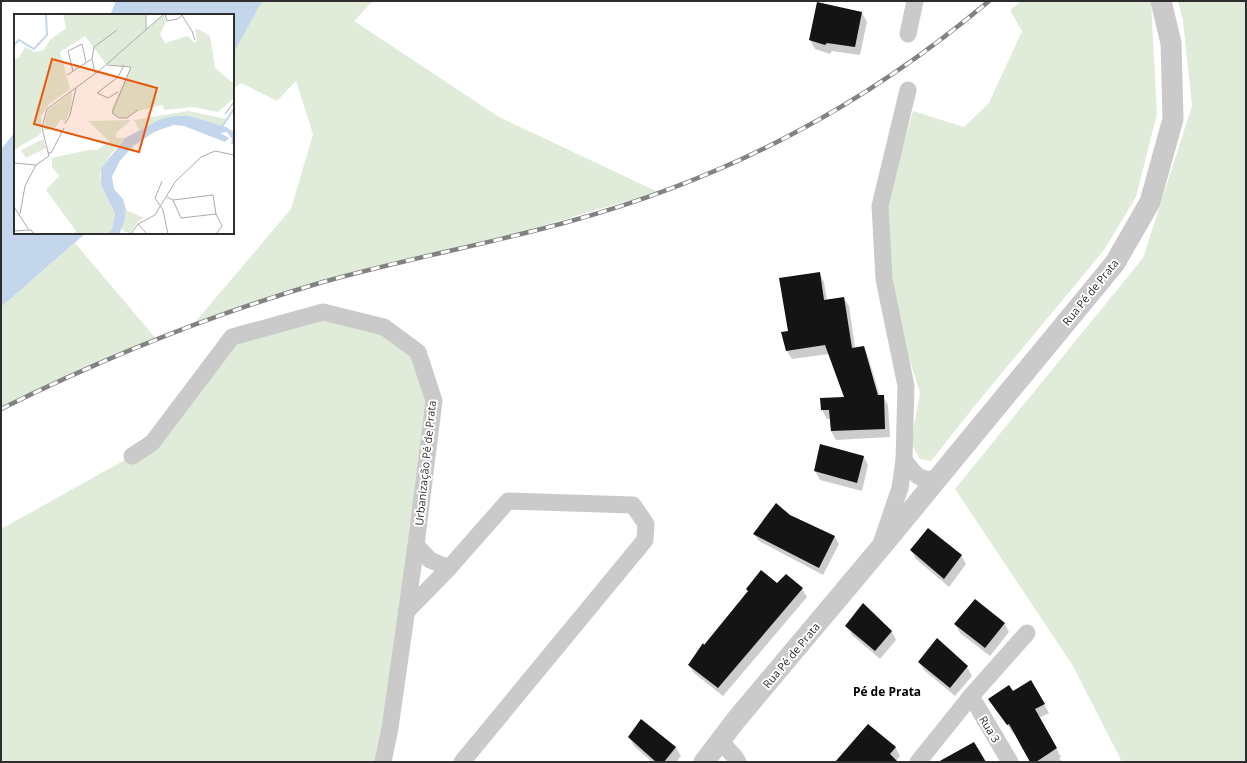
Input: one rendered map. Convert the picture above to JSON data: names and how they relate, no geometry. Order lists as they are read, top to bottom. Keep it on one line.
{"streets":{"street":["Rua Pé de Prata","Urbanização Pé de Prata","Rua 3"]},"districts":["Pé de Prata"]}
